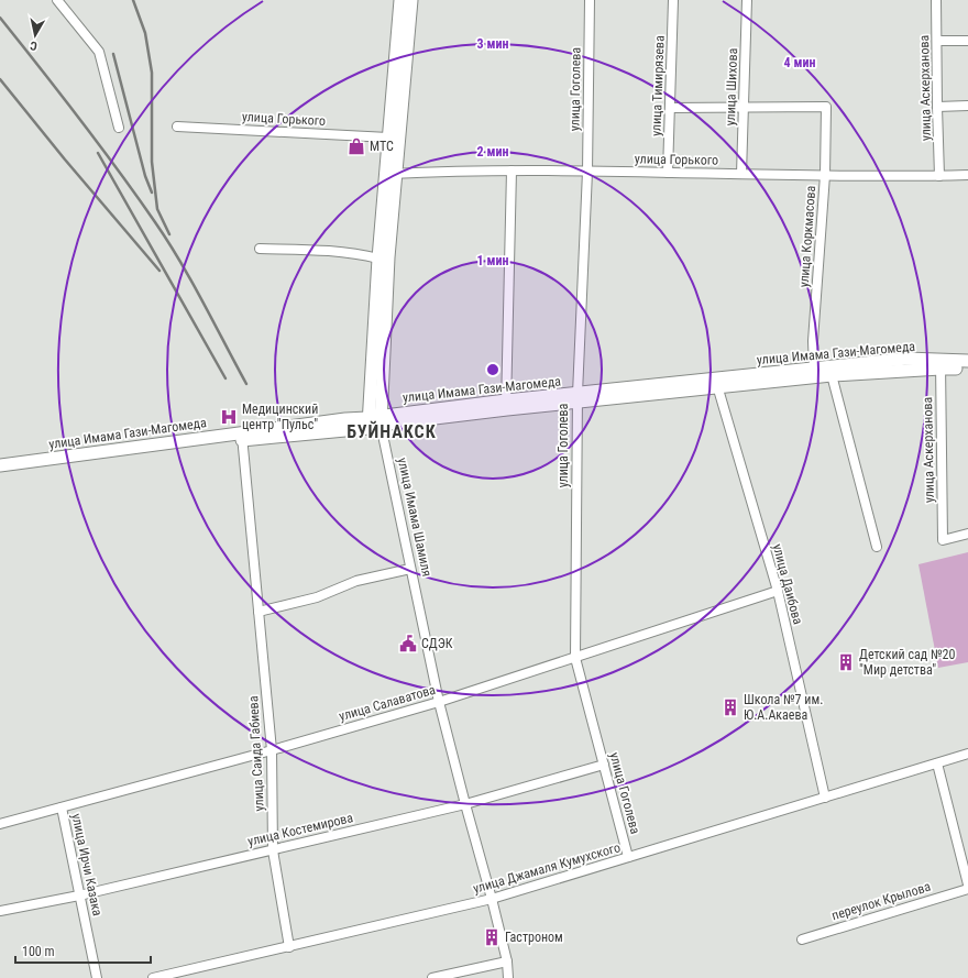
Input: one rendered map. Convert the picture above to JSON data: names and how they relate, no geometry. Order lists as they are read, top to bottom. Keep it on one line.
{"streets":{"main road":["улица Имама Гази-Магомеда","улица Имама Шамиля"],"street":["улица Тимирязева","улица Шихова","улица Аскерханова","улица Гоголева","улица Горького","улица Коркмасова","улица Даибова","улица Салаватова","улица Саида Габиева","улица Костемирова","улица Ирчи Казака","улица Джамаля Кумухского","переулок Крылова"]},"crossings":[["улица Тимирязева","улица Горького"],["улица Шихова","улица Горького"],["улица Шихова","улица Коркмасова"],["улица Аскерханова","улица Горького"],["улица Гоголева","улица Горького"],["улица Гоголева","улица Имама Гази-Магомеда"],["улица Гоголева","улица Салаватова"],["улица Гоголева","улица Костемирова"],["улица Гоголева","улица Джамаля Кумухского"],["улица Горького","улица Коркмасова"],["улица Горького","улица Имама Шамиля"],["улица Коркмасова","улица Имама Гази-Магомеда"],["улица Имама Гази-Магомеда","улица Имама Шамиля"],["улица Имама Гази-Магомеда","улица Даибова"],["улица Имама Гази-Магомеда","улица Саида Габиева"],["улица Имама Шамиля","улица Салаватова"],["улица Имама Шамиля","улица Костемирова"],["улица Имама Шамиля","улица Джамаля Кумухского"],["улица Даибова","улица Салаватова"],["улица Даибова","улица Джамаля Кумухского"],["улица Салаватова","улица Саида Габиева"],["улица Салаватова","улица Ирчи Казака"],["улица Саида Габиева","улица Костемирова"],["улица Саида Габиева","улица Джамаля Кумухского"],["улица Костемирова","улица Ирчи Казака"]],"districts":["БУЙНАКСК"],"places":{"shop":["МТС"],"hospital":["Медицинский центр \"Пульс\""],"public building":["СДЭК"],"building":["Детский сад №20 \"Мир детства\"","Школа №7 им. Ю.А.Акаева","Гастроном"]},"scale_bar":"100 m","north":"bottom","rings":["3 мин","4 мин","2 мин","1 мин"]}
